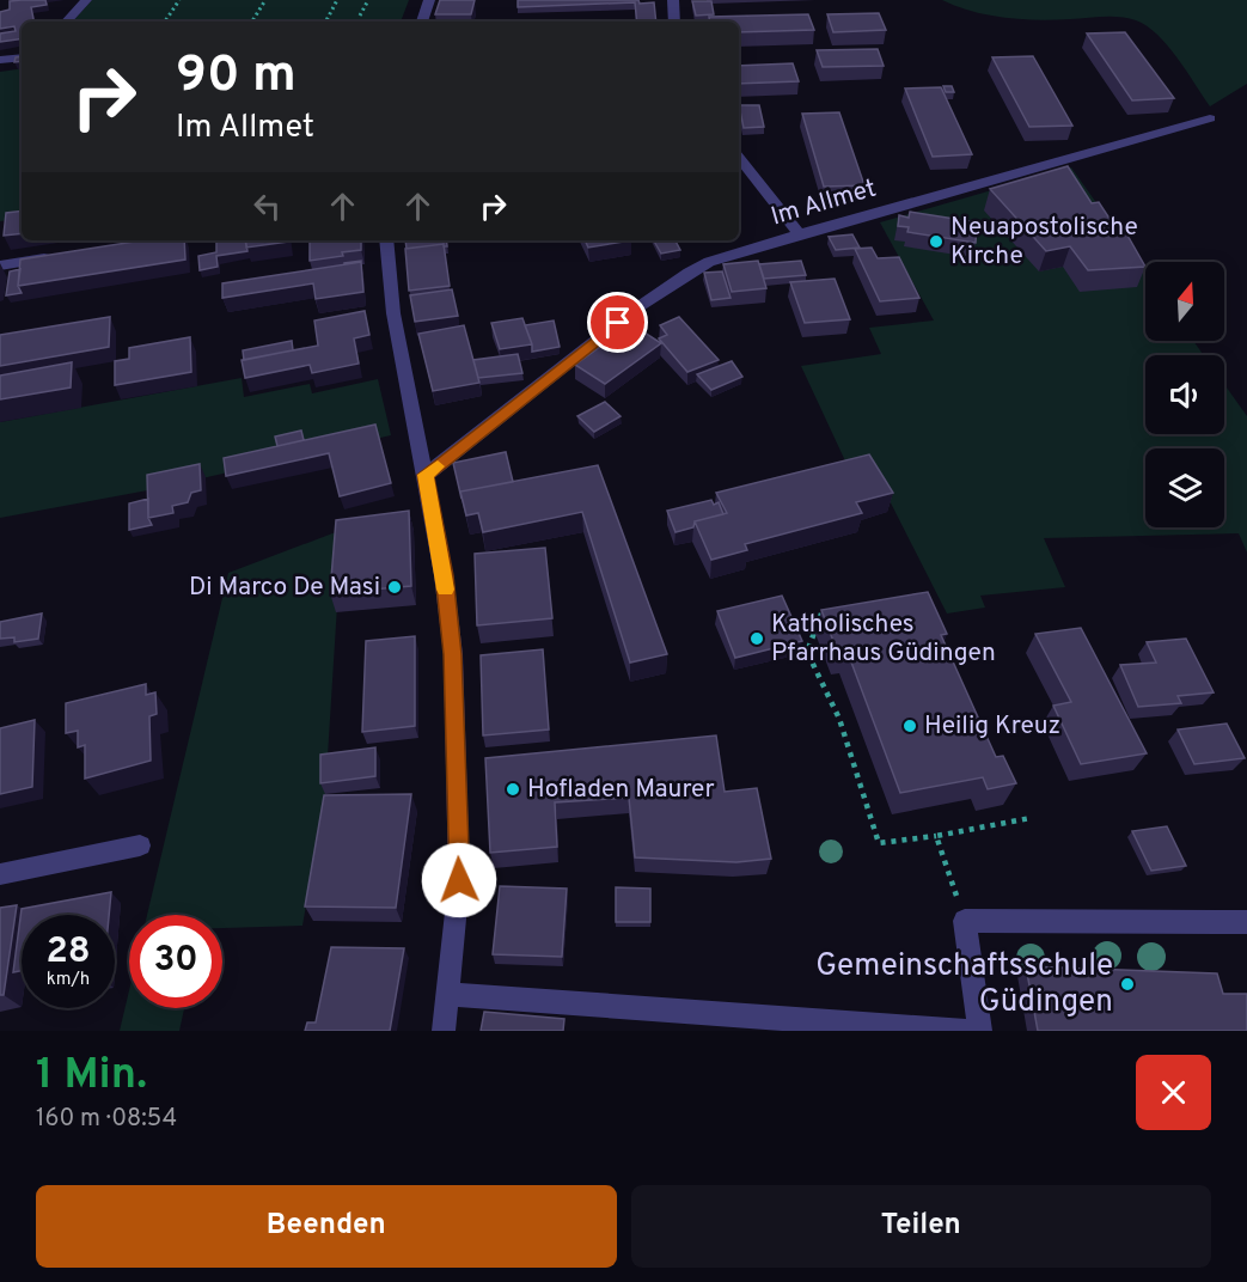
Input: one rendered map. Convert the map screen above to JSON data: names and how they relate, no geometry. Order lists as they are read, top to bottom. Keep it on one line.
{"streets":{"street":["Im Allmet"]},"places":["Neuapostolische Kirche","Di Marco De Masi","Katholisches Pfarrhaus Güdingen","Heilig Kreuz","Hofladen Maurer","Gemeinschaftsschule Güdingen"],"north":"top","page":{"turn":["90 m","Im Allmet"],"speed":"28 km/h","limit":"30","heading":["1 Min.","160 m · 08:54"],"buttons":["Beenden","Teilen"]}}
